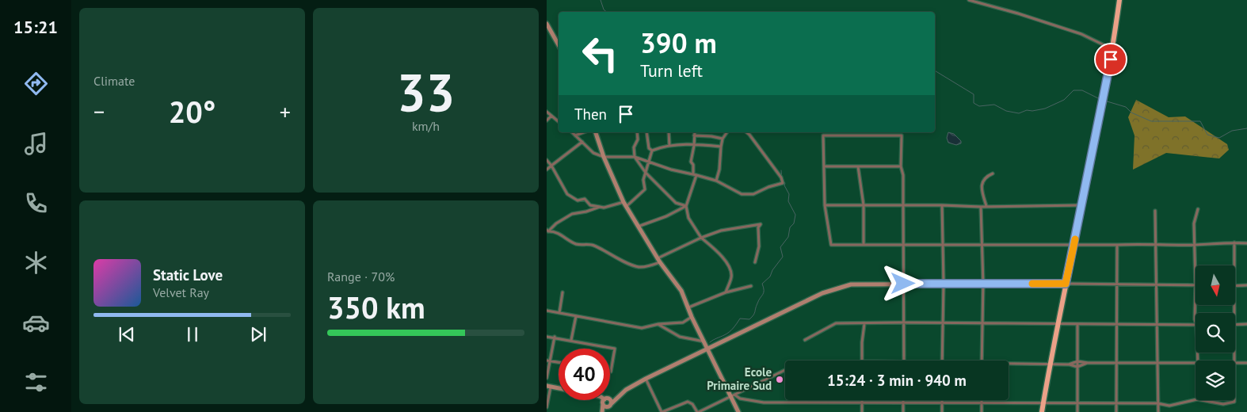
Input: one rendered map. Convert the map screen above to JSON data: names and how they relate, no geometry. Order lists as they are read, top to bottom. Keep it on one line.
{"places":["Ecole Primaire Sud"],"north":"bottom","page":{"tabs":"15:21","tile":["Climate",["33","km/h"],["Range · 70%","350 km"]],"turn":["390 m","Turn left"],"heat":["−","20°","+"],"then":"Then","song":["Static Love","Velvet Ray"],"limit":"40","trip":"15:24 · 3 min · 940 m"}}
